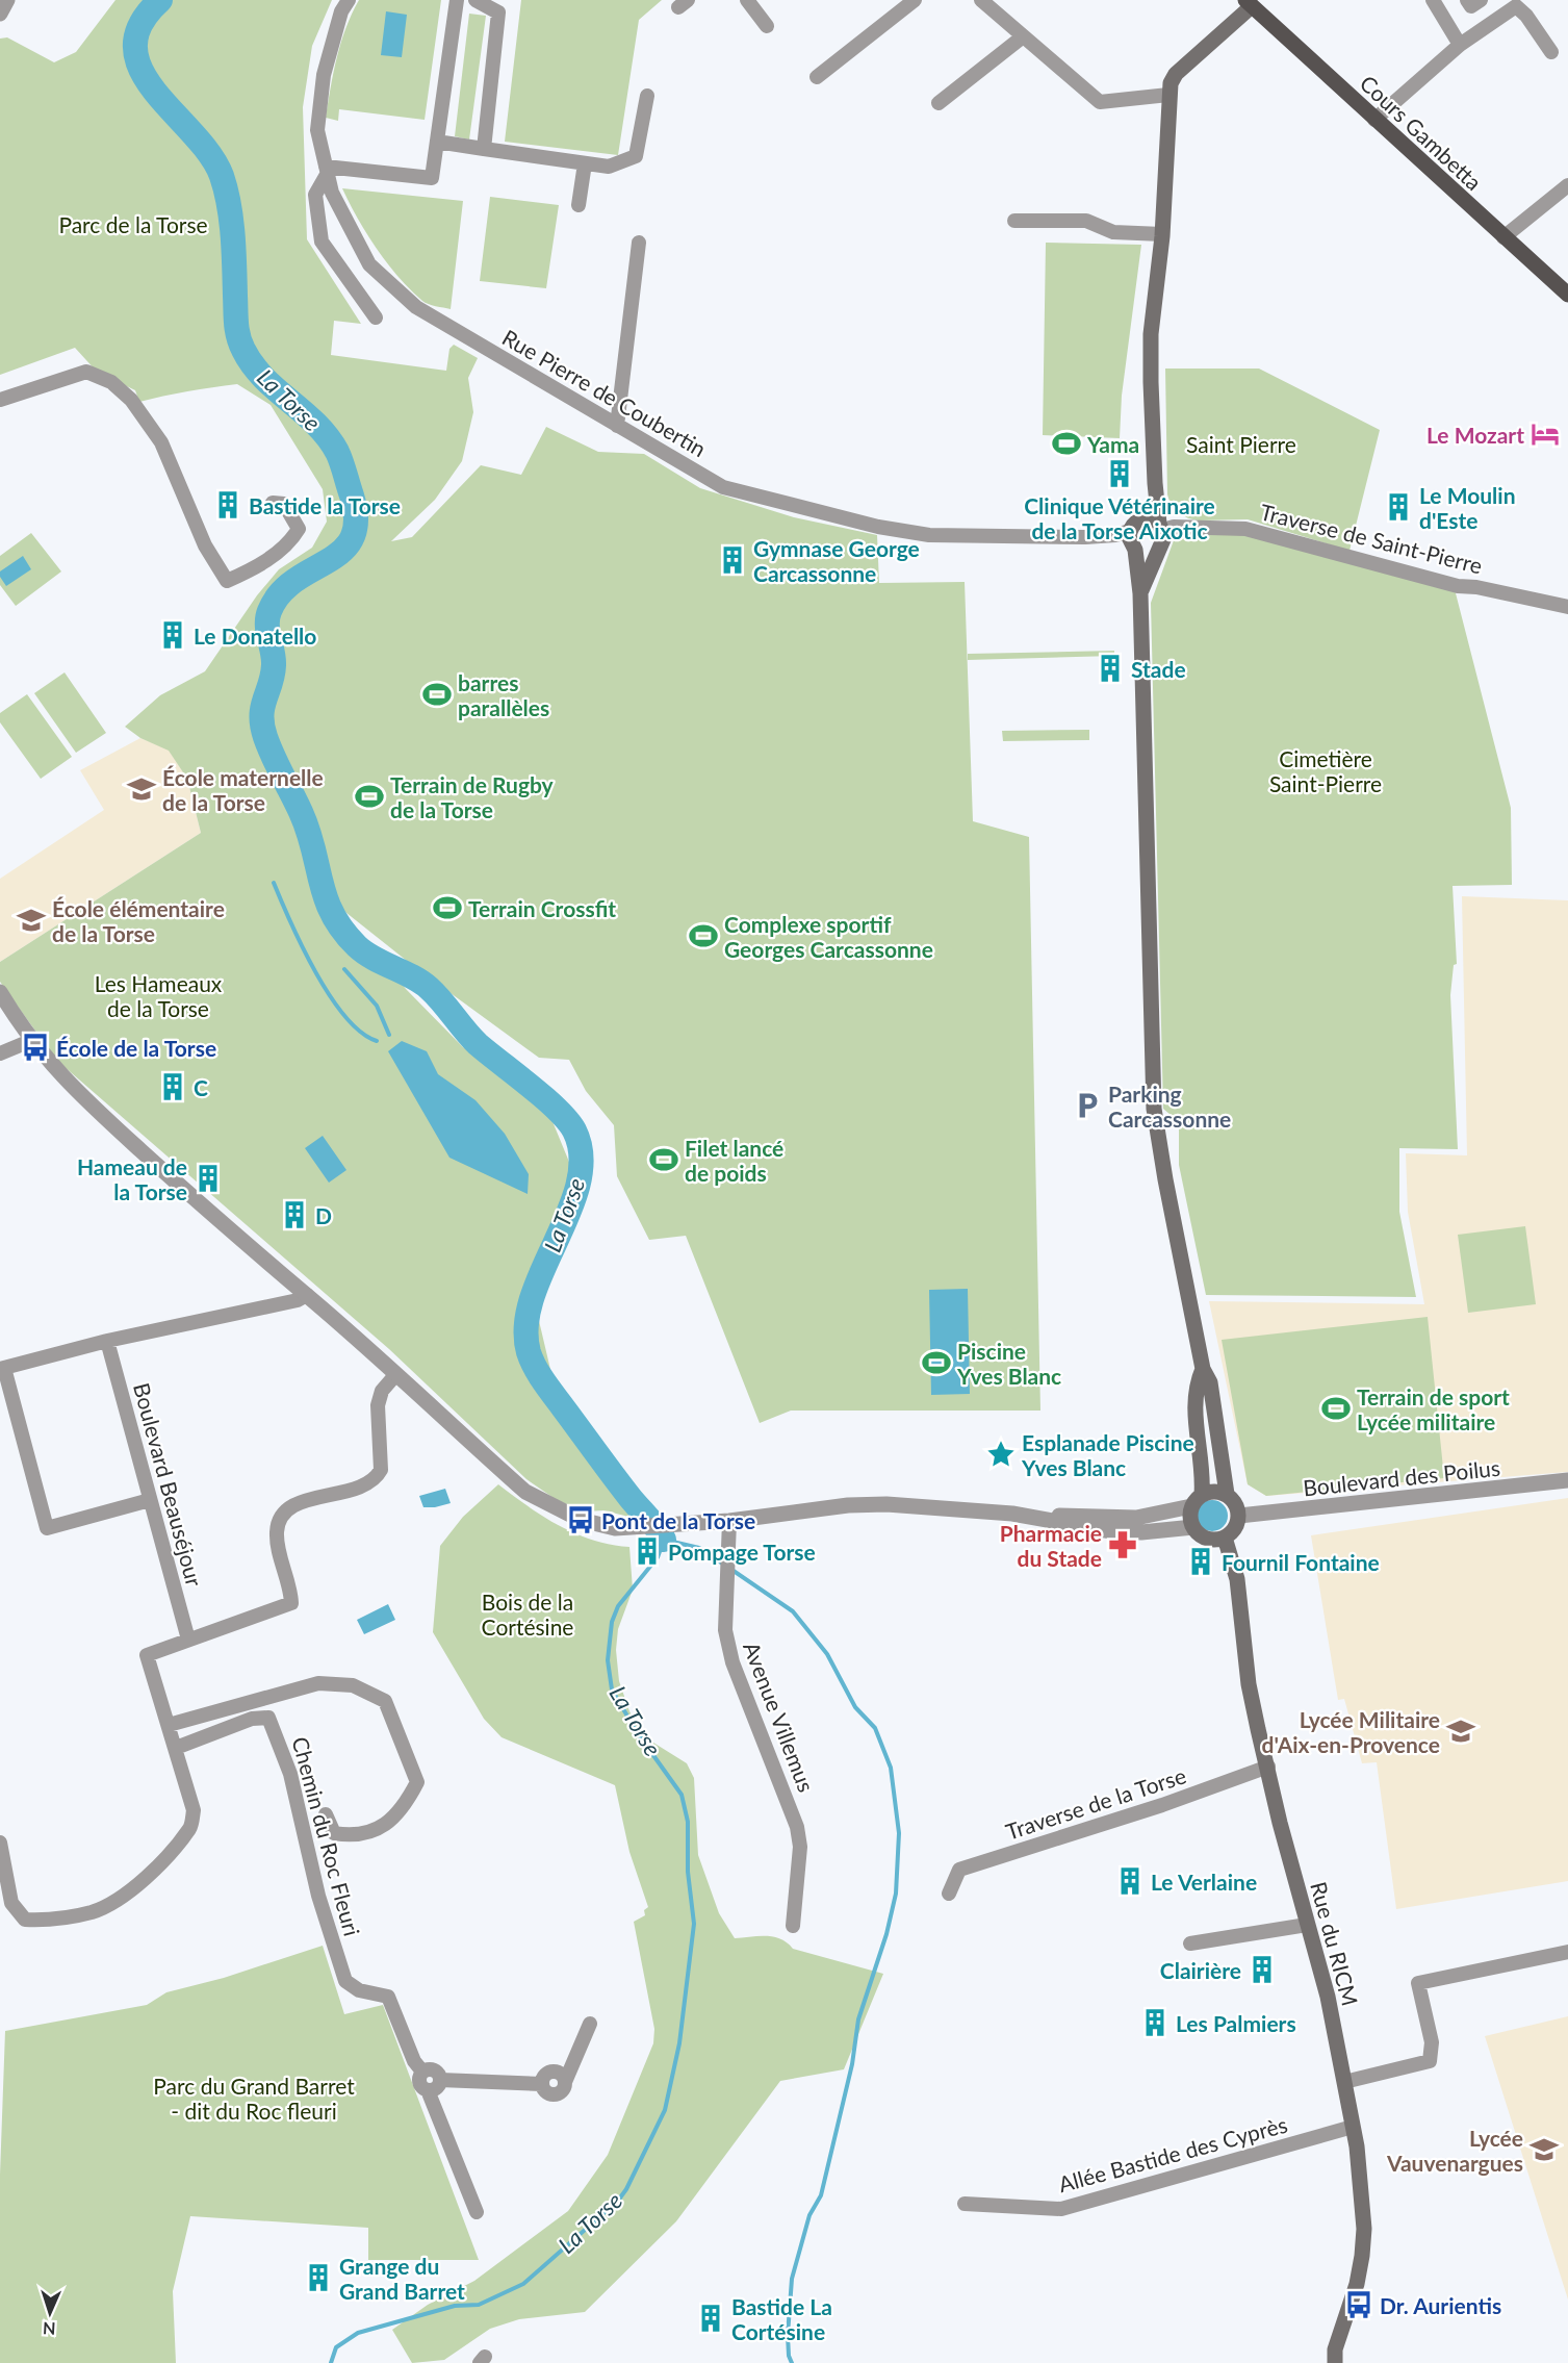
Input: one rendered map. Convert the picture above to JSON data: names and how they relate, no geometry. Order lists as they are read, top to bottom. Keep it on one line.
{"streets":{"main road":["Cours Gambetta","Rue du RICM"],"street":["Rue Pierre de Coubertin","Traverse de Saint-Pierre","Boulevard des Poilus","Boulevard Beauséjour","Avenue Villemus","Traverse de la Torse","Chemin du Roc Fleuri","Allée Bastide des Cyprès"]},"crossings":[["Rue Pierre de Coubertin","Traverse de Saint-Pierre"],["Boulevard des Poilus","Rue du RICM"],["Traverse de la Torse","Rue du RICM"],["Rue du RICM","Allée Bastide des Cyprès"]],"water":["La Torse"],"parks":["Parc de la Torse","Saint Pierre","Cimetière Saint-Pierre","Les Hameaux de la Torse","Bois de la Cortésine","Parc du Grand Barret - dit du Roc fleuri"],"places":{"hotel":["Le Mozart"],"sports":["Yama","barres parallèles","Terrain de Rugby de la Torse","Terrain Crossfit","Complexe sportif Georges Carcassonne","Filet lancé de poids","Piscine Yves Blanc","Terrain de sport Lycée militaire"],"building":["Clinique Vétérinaire de la Torse Aixotic","Bastide la Torse","Le Moulin d'Este","Gymnase George Carcassonne","Le Donatello","Stade","C","Hameau de la Torse","D","Pompage Torse","Fournil Fontaine","Le Verlaine","Clairière","Les Palmiers","Grange du Grand Barret","Bastide La Cortésine"],"school or university":["École maternelle de la Torse","École élémentaire de la Torse","Lycée Militaire d'Aix-en-Provence","Lycée Vauvenargues"],"bus stop":["École de la Torse","Pont de la Torse","Dr. Aurientis"],"parking":["Parking Carcassonne"],"place":["Esplanade Piscine Yves Blanc"],"pharmacy":["Pharmacie du Stade"]},"north":"bottom"}
